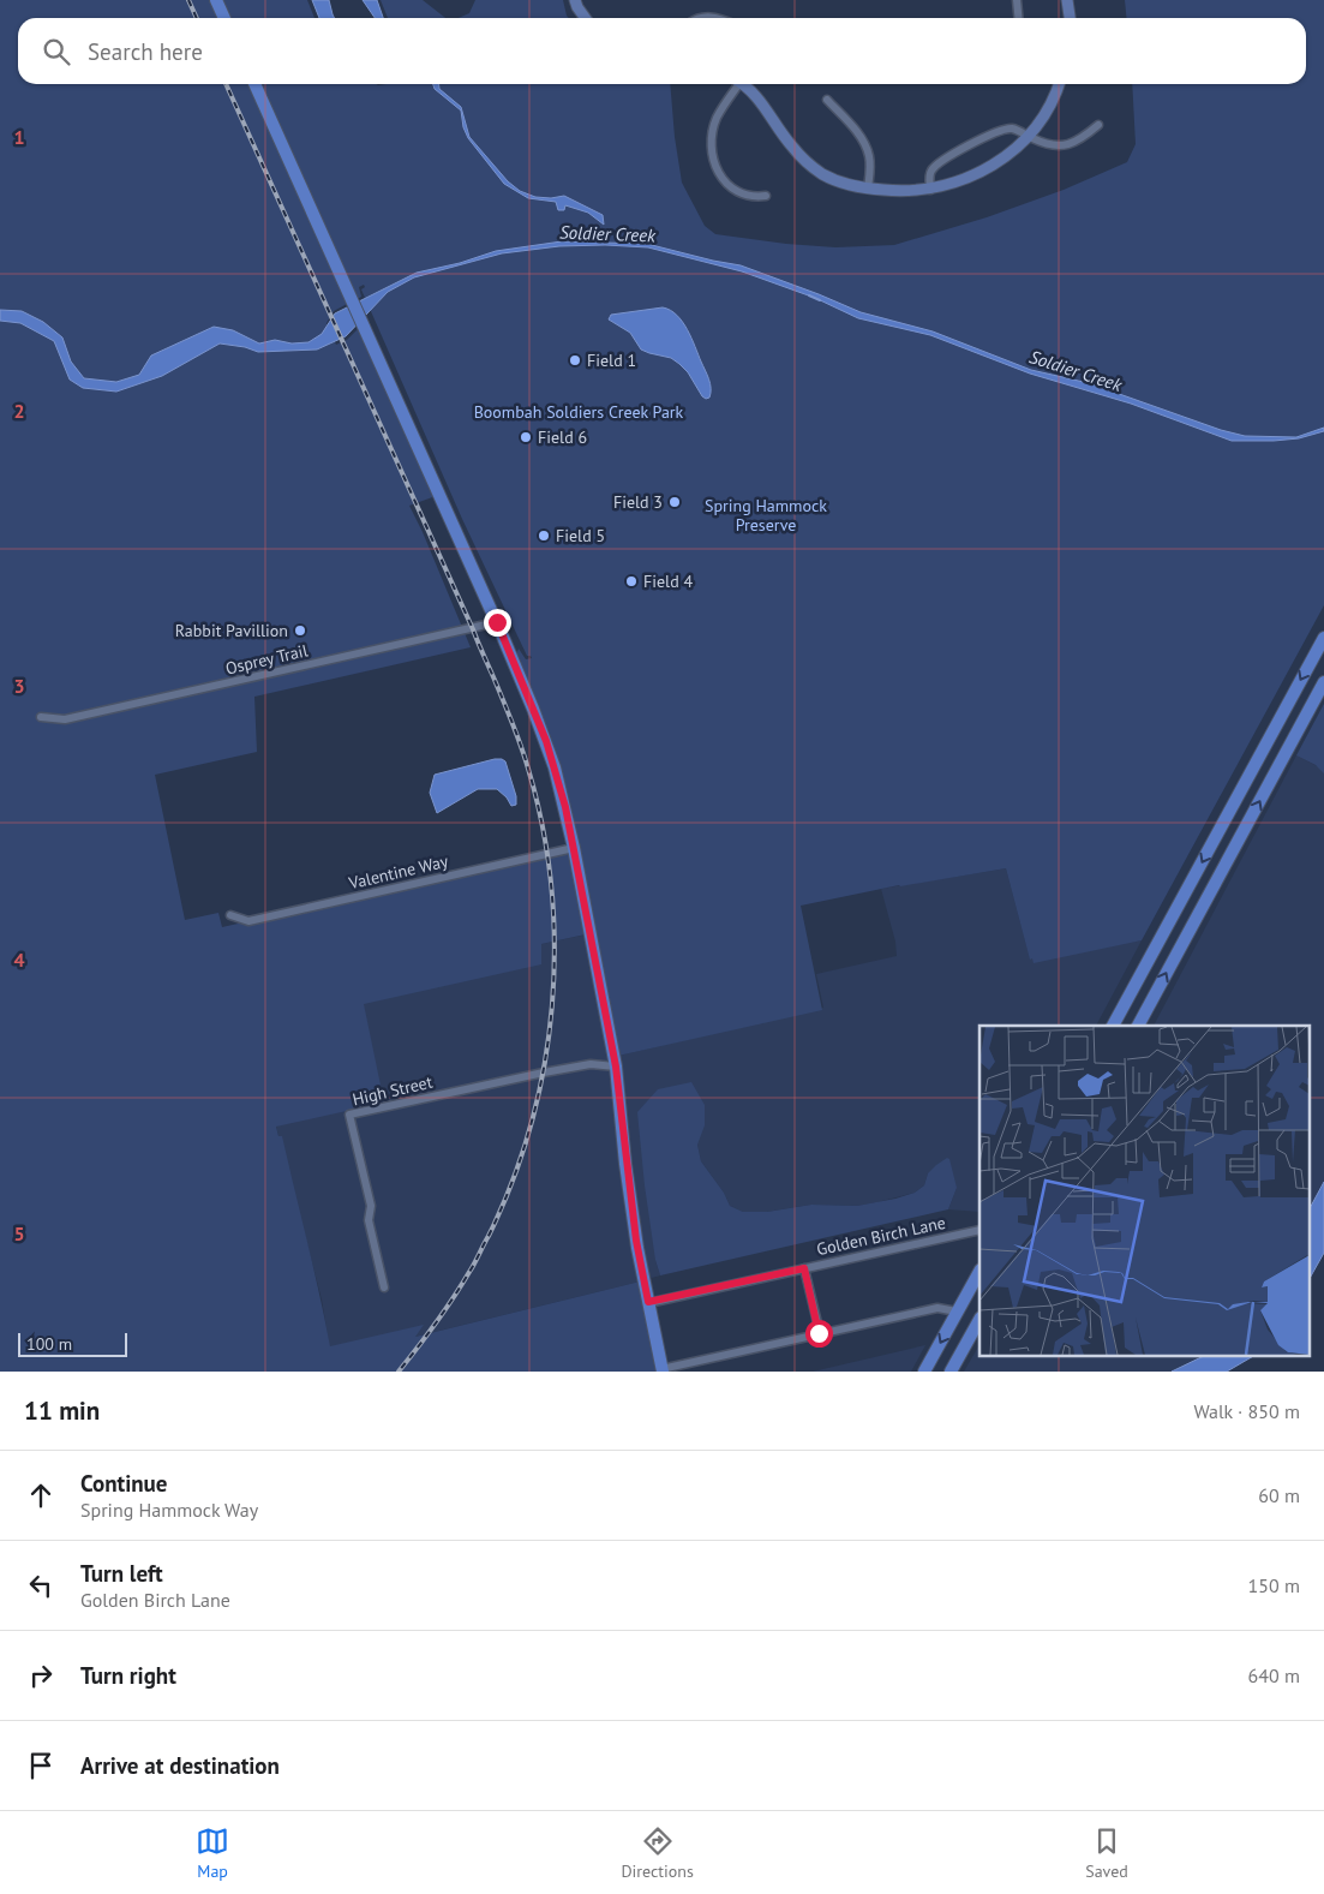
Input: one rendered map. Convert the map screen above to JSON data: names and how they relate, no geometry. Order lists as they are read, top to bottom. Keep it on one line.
{"streets":{"street":["Osprey Trail","Valentine Way","High Street","Golden Birch Lane"]},"water":["Soldier Creek"],"parks":["Boombah Soldiers Creek Park","Spring Hammock Preserve"],"places":["Field 1","Field 6","Field 3","Field 5","Field 4","Rabbit Pavillion"],"scale_bar":"100 m","page":{"search":"Search here","scale":"100 m","heading":["11 min","Walk · 850 m"],"list":[["Continue","Spring Hammock Way","60 m"],["Turn left","Golden Birch Lane","150 m"],["Turn right","640 m"],"Arrive at destination"],"nav":["Map","Directions","Saved"]},"grid":{"rows":["1","2","3","4","5"]}}
